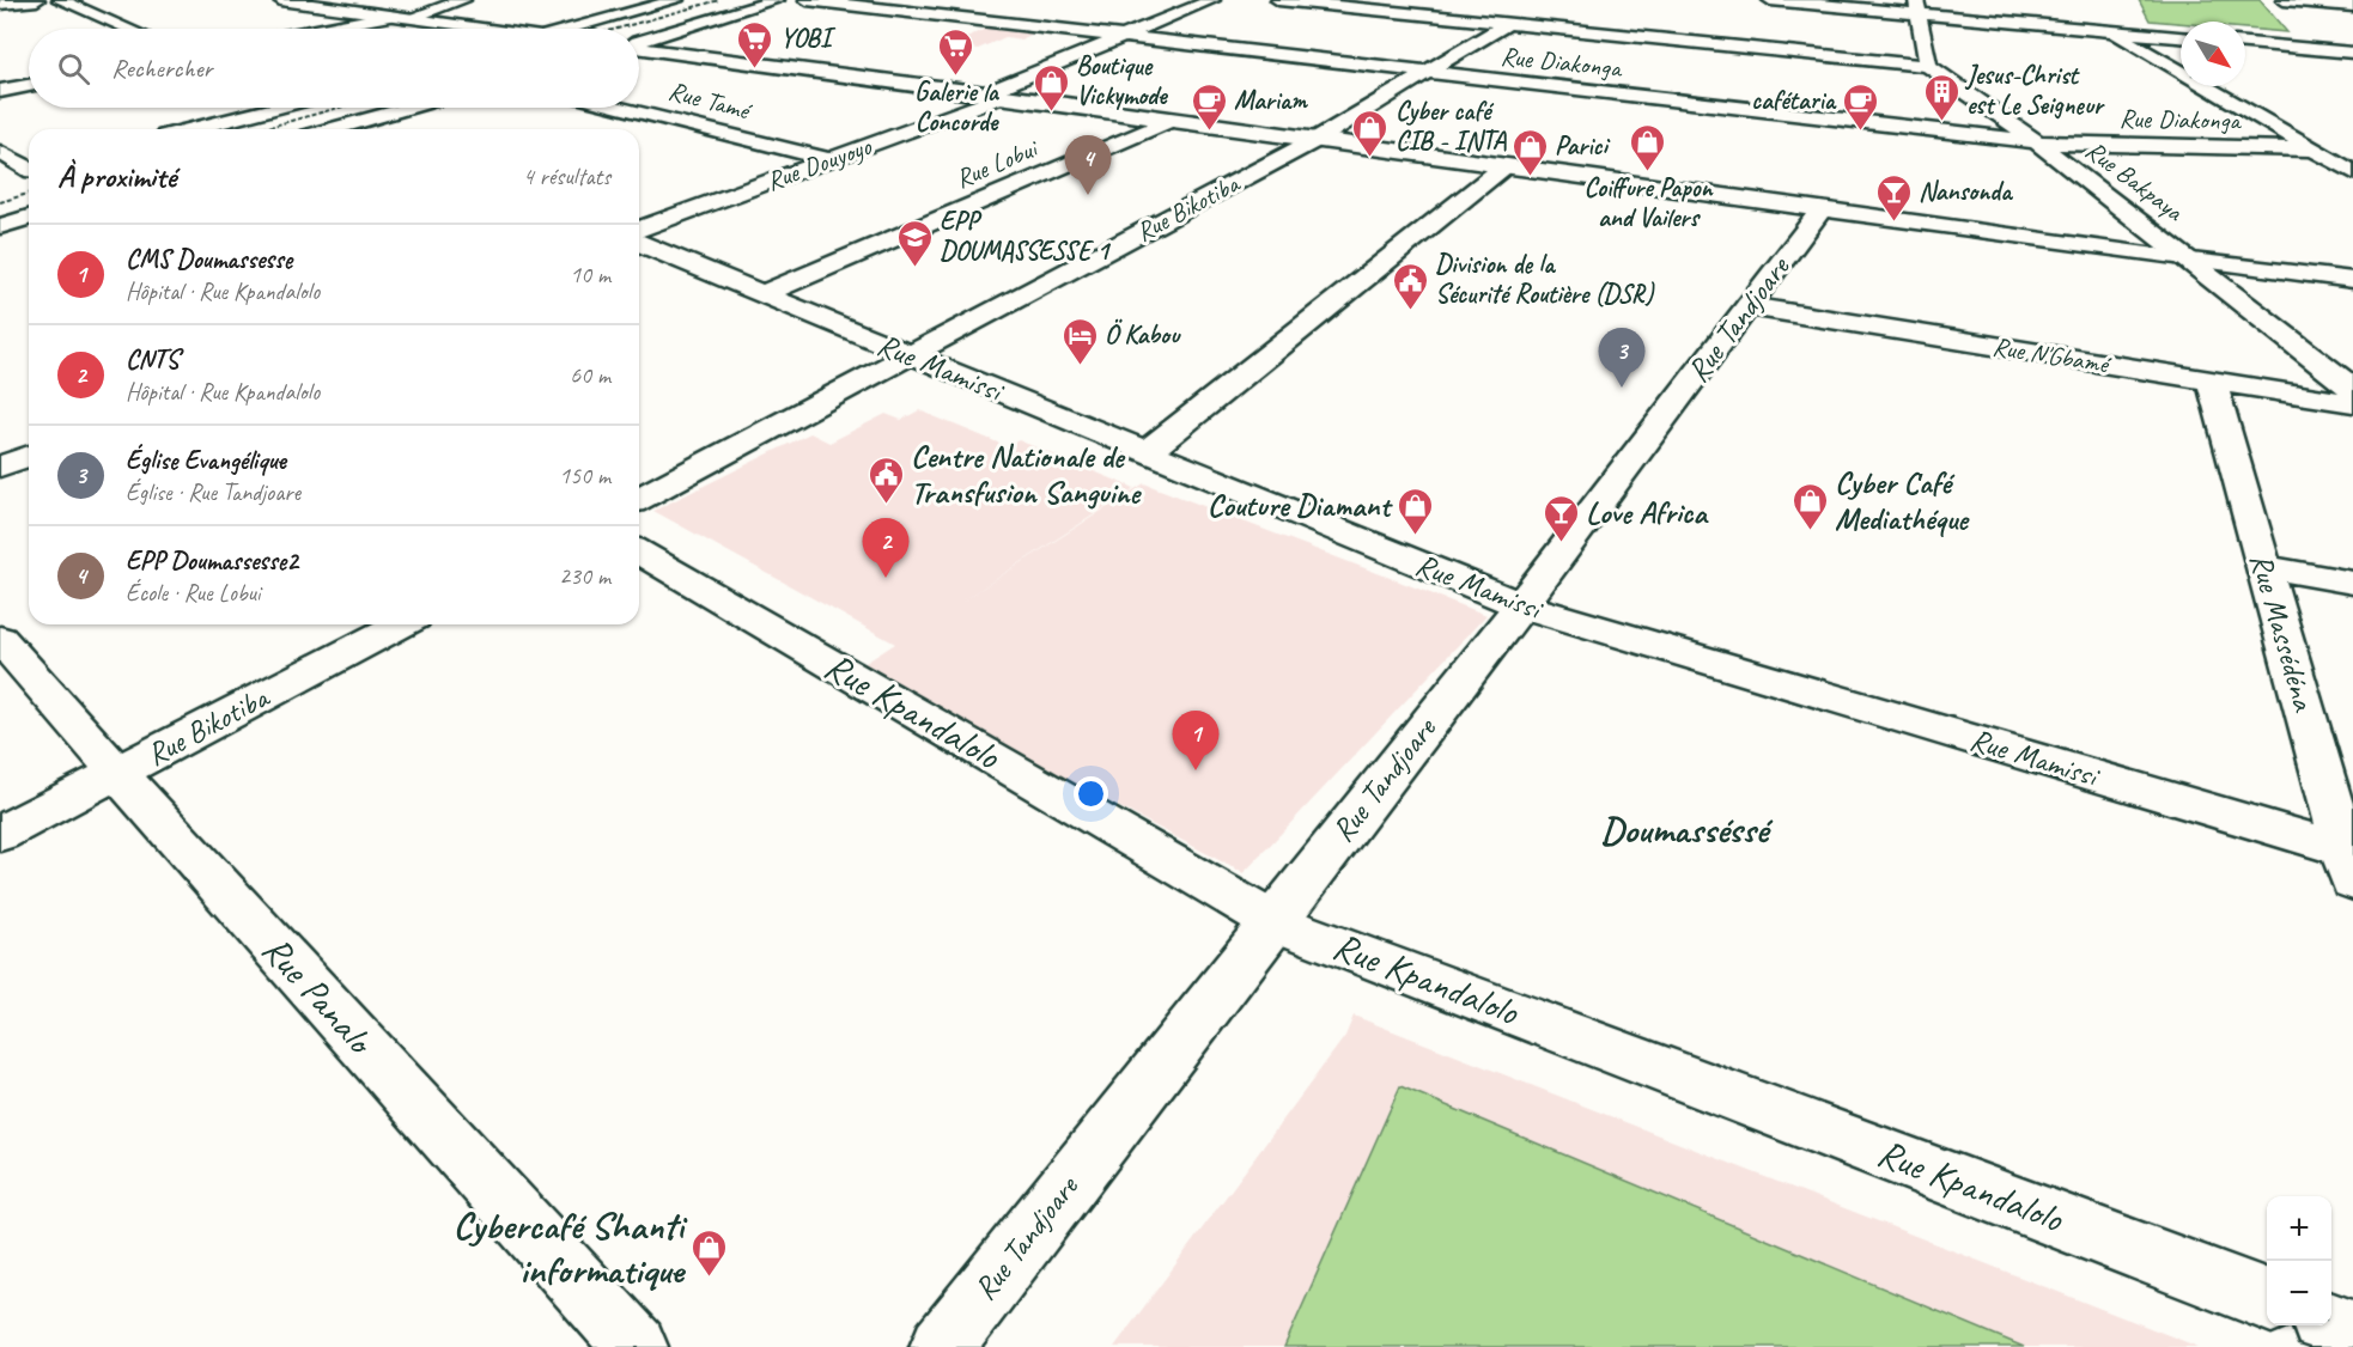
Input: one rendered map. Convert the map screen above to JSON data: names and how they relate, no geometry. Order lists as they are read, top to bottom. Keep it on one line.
{"streets":{"street":["Rue Diakonga","Rue Tamé","Rue Douyoyo","Rue Lobui","Rue Bakpaya","Rue Bikotiba","Rue Tandjoare","Rue N'Gbamé","Rue Mamissi","Rue Massédéna","Rue Kpandalolo","Rue Panalo"]},"crossings":[["Rue Diakonga","Rue Bakpaya"],["Rue Diakonga","Rue Bikotiba"],["Rue Tamé","Rue Douyoyo"],["Rue Lobui","Rue Mamissi"],["Rue Bikotiba","Rue Mamissi"],["Rue Bikotiba","Rue Panalo"],["Rue Tandjoare","Rue N'Gbamé"],["Rue Tandjoare","Rue Mamissi"],["Rue Tandjoare","Rue Kpandalolo"],["Rue N'Gbamé","Rue Massédéna"],["Rue Mamissi","Rue Massédéna"]],"districts":["Doumasséssé"],"places":{"supermarket":["YOBI","Galerie la Concorde"],"shop":["Boutique Vickymode","Cyber café CIB - INTA","Coiffure Papon and Vailers","Parici","Cyber Café Mediathéque","Couture Diamant","Cybercafé Shanti informatique"],"building":["Jesus-Christ est Le Seigneur"],"cafe":["Mariam","cafétaria"],"bar":["Nansonda","Love Africa"],"school or university":["EPP DOUMASSESSE 1"],"public building":["Division de la Sécurité Routière (DSR)","Centre Nationale de Transfusion Sanguine"],"hotel":["Ö Kabou"]},"north":"bottom right","page":{"search":"Rechercher","heading":["À proximité","4 résultats"],"pins":["4","3","2","1"],"list":[{"mark":"1","name":"CMS Doumassesse","note":"Hôpital · Rue Kpandalolo","value":"10 m"},{"mark":"2","name":"CNTS","note":"Hôpital · Rue Kpandalolo","value":"60 m"},{"mark":"3","name":"Église Evangélique","note":"Église · Rue Tandjoare","value":"150 m"},{"mark":"4","name":"EPP Doumassesse2","note":"École · Rue Lobui","value":"230 m"}],"map_buttons":["+","−"]}}
